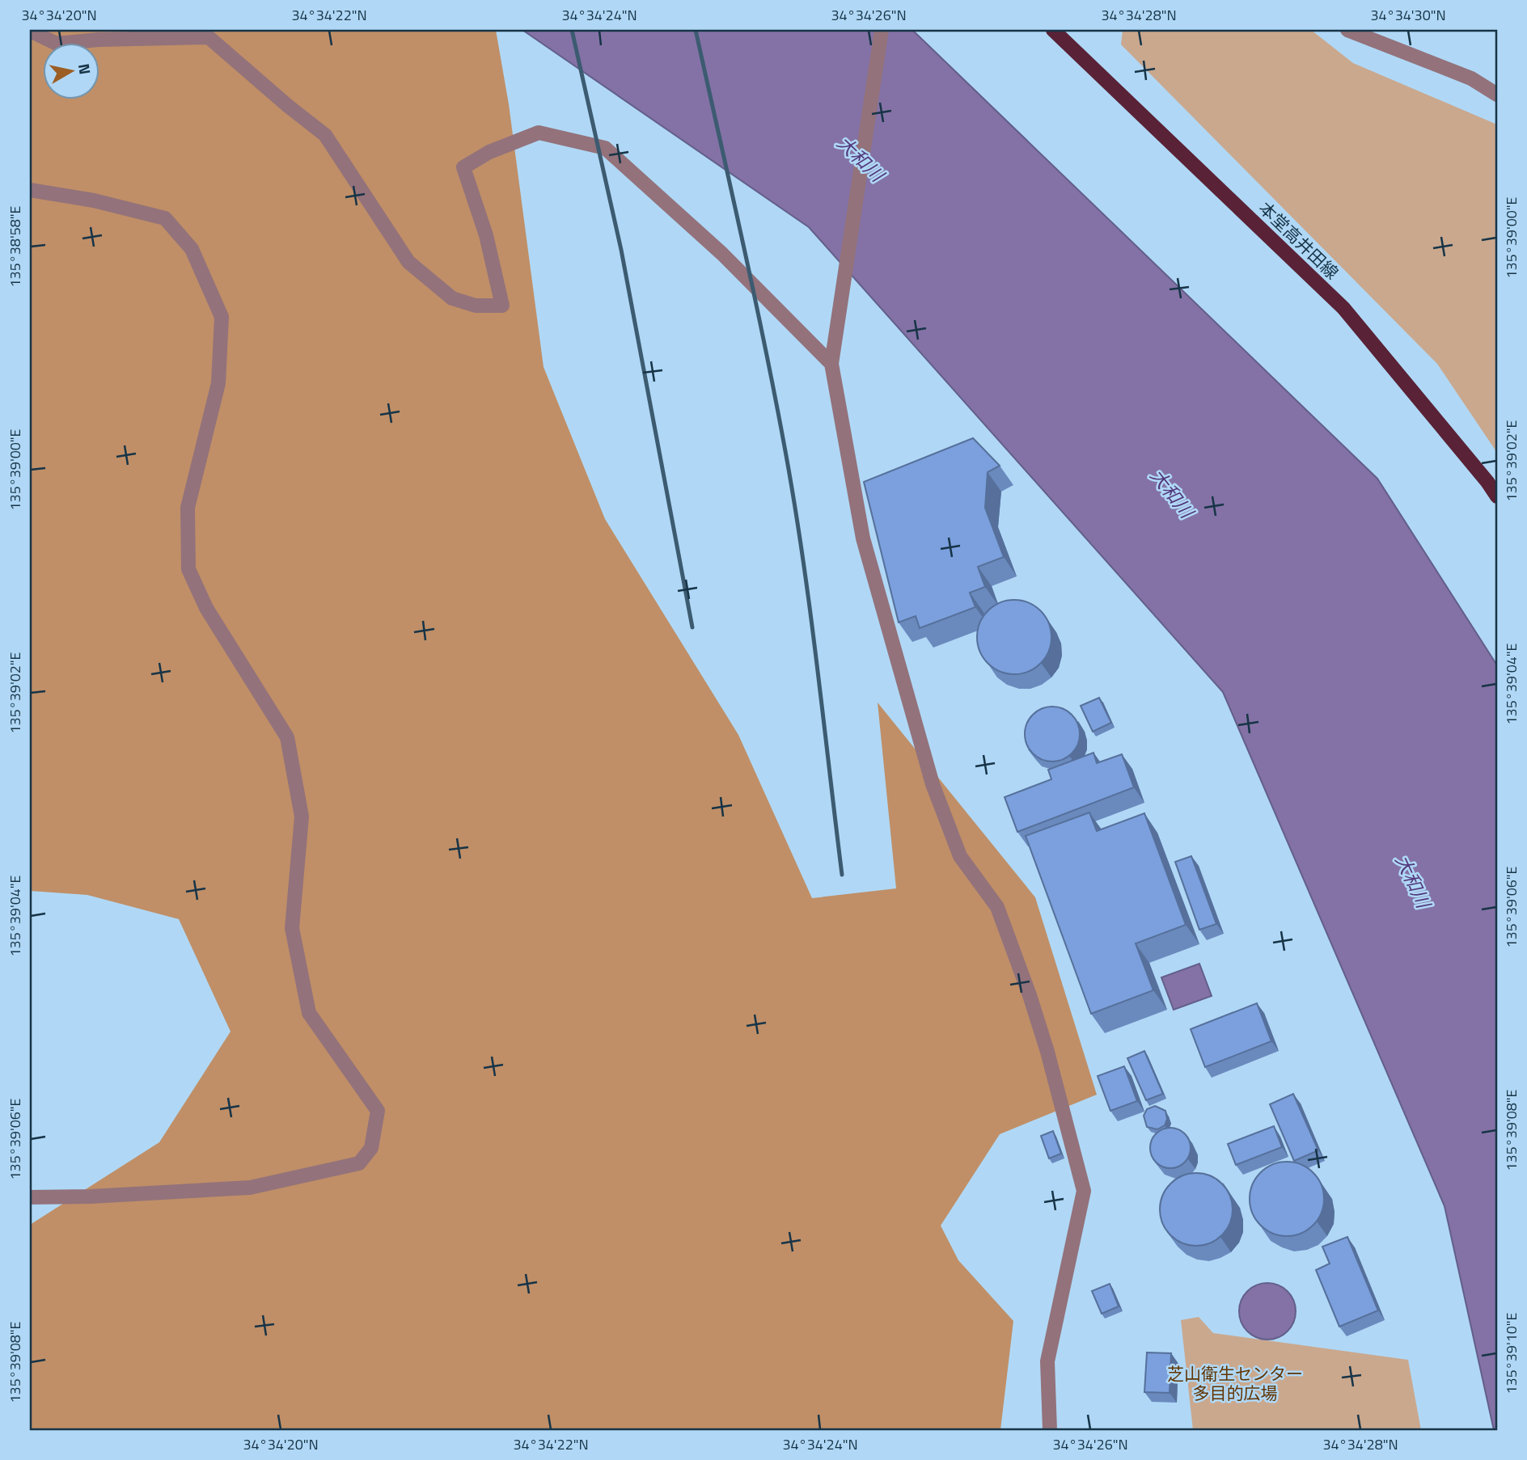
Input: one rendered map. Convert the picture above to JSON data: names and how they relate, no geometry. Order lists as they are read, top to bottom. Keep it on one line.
{"streets":{"main road":["本堂高井田線"]},"water":["大和川"],"parks":["芝山衛生センター 多目的広場"],"north":"right","coordinates":["34°34'20\"N","34°34'22\"N","34°34'24\"N","34°34'26\"N","34°34'28\"N","34°34'30\"N","135°39'00\"E","135°38'58\"E","135°39'02\"E","135°39'04\"E","135°39'06\"E","135°39'08\"E","135°39'10\"E"]}
